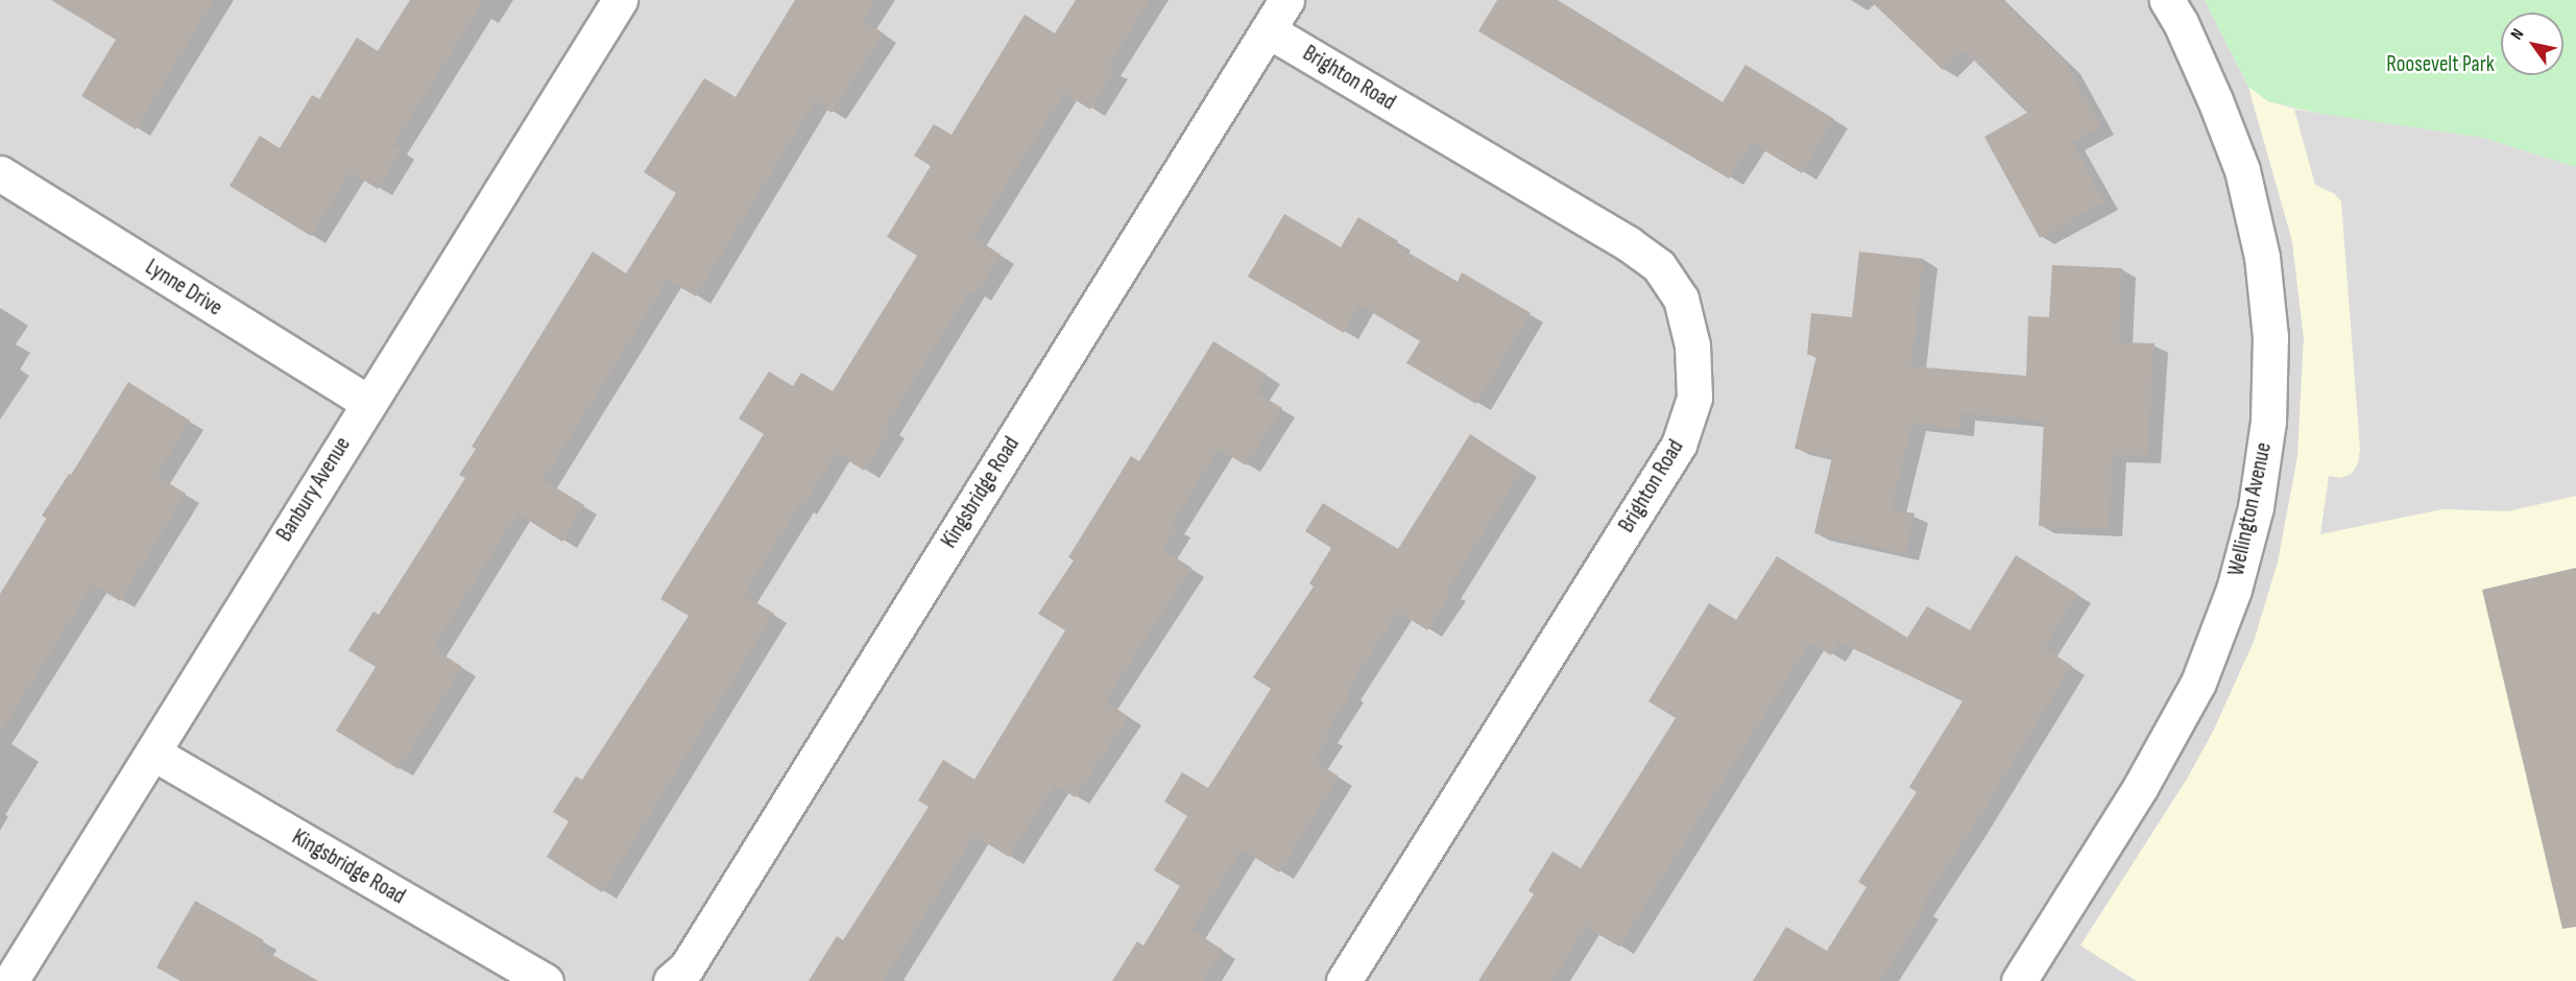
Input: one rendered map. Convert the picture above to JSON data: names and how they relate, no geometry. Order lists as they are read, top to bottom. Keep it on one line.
{"streets":{"street":["Brighton Road","Lynne Drive","Banbury Avenue","Kingsbridge Road","Wellington Avenue"]},"crossings":[["Brighton Road","Kingsbridge Road"],["Lynne Drive","Banbury Avenue"],["Banbury Avenue","Kingsbridge Road"]],"parks":["Roosevelt Park"],"north":"top left"}
